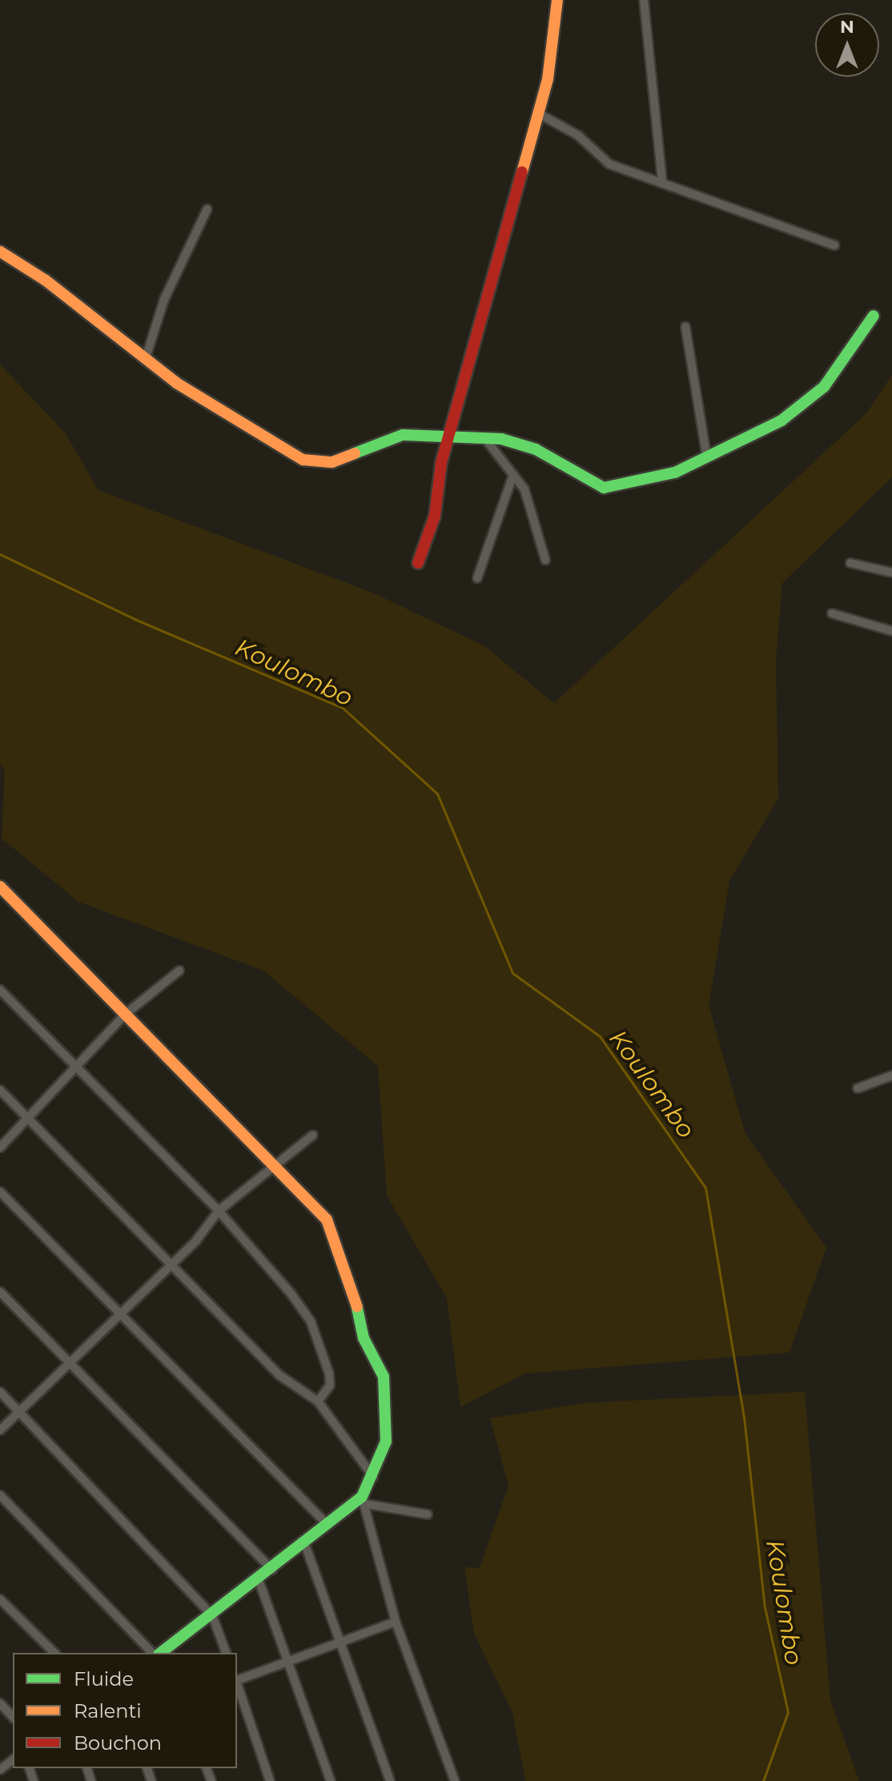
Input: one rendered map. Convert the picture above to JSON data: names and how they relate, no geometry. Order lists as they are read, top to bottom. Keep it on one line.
{"water":["Koulombo"],"legend":["Fluide","Ralenti","Bouchon"],"north":"top"}
